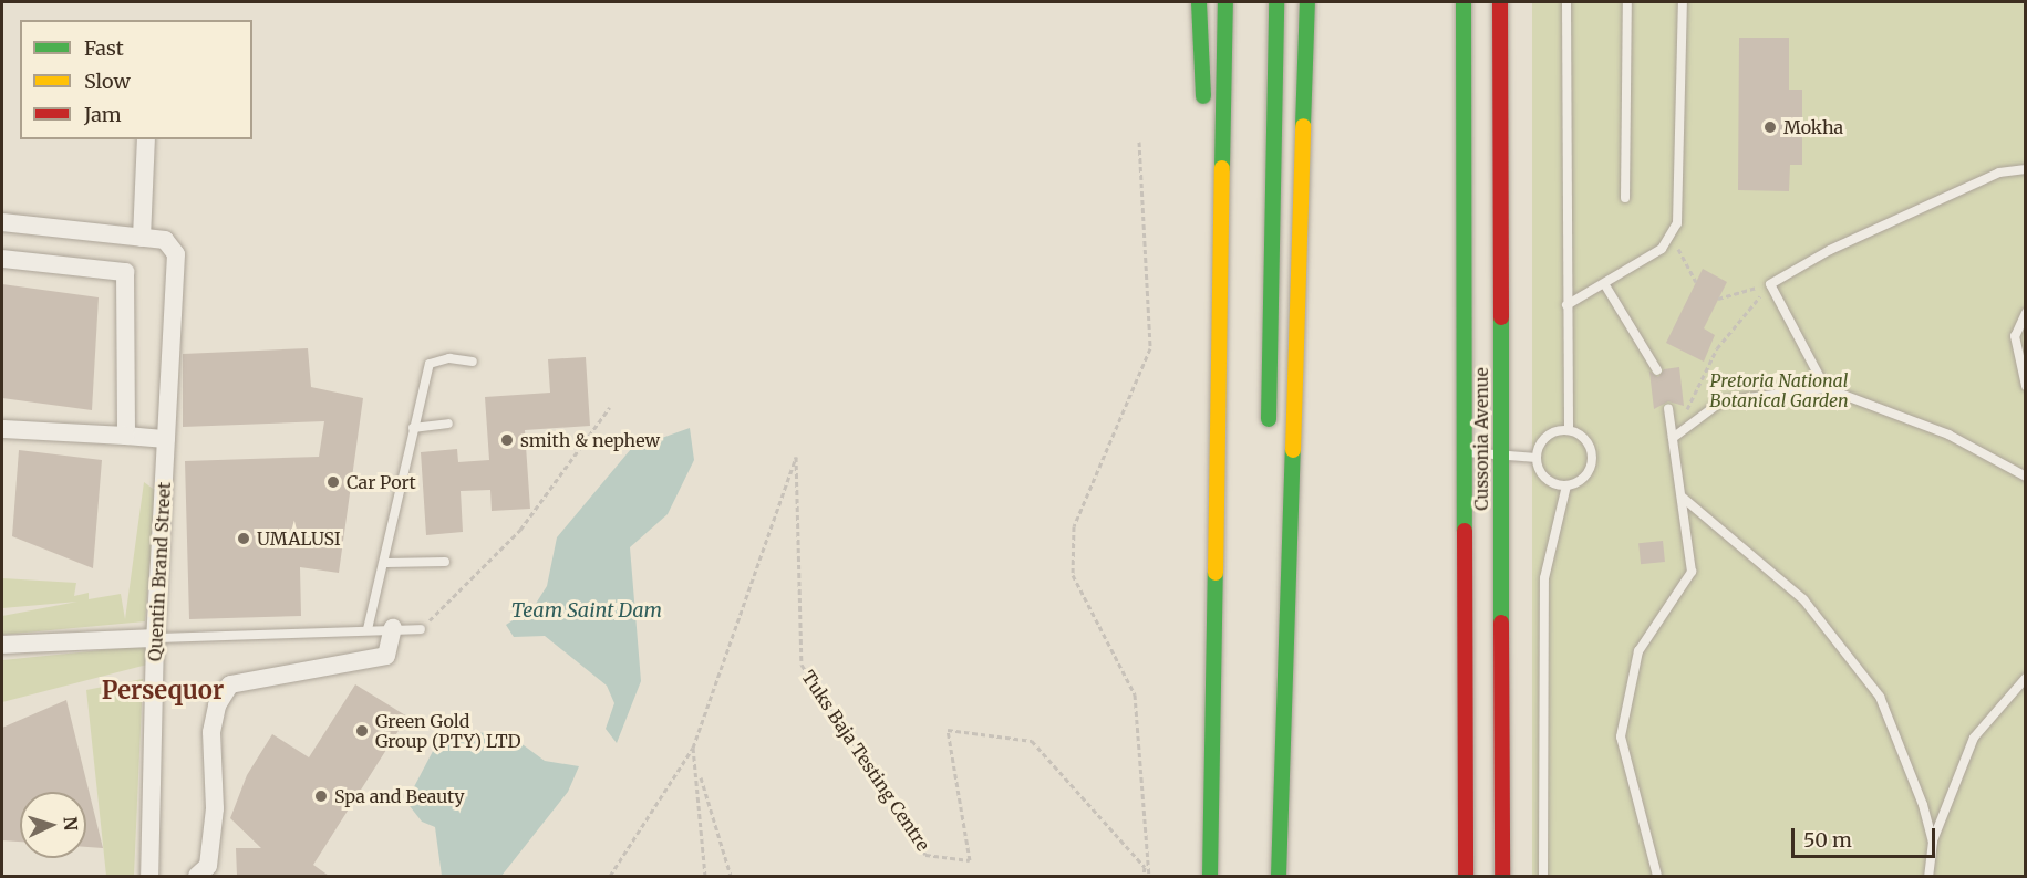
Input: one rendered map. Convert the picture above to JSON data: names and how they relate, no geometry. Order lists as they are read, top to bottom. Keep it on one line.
{"streets":{"main road":["Cussonia Avenue"],"street":["Quentin Brand Street"],"path":["Tuks Baja Testing Centre"]},"districts":["Persequor"],"water":["Team Saint Dam"],"parks":["Pretoria National Botanical Garden"],"places":["Mokha","smith & nephew","Car Port","UMALUSI","Green Gold Group (PTY) LTD","Spa and Beauty"],"legend":["Fast","Slow","Jam"],"scale_bar":"50 m","north":"right"}
